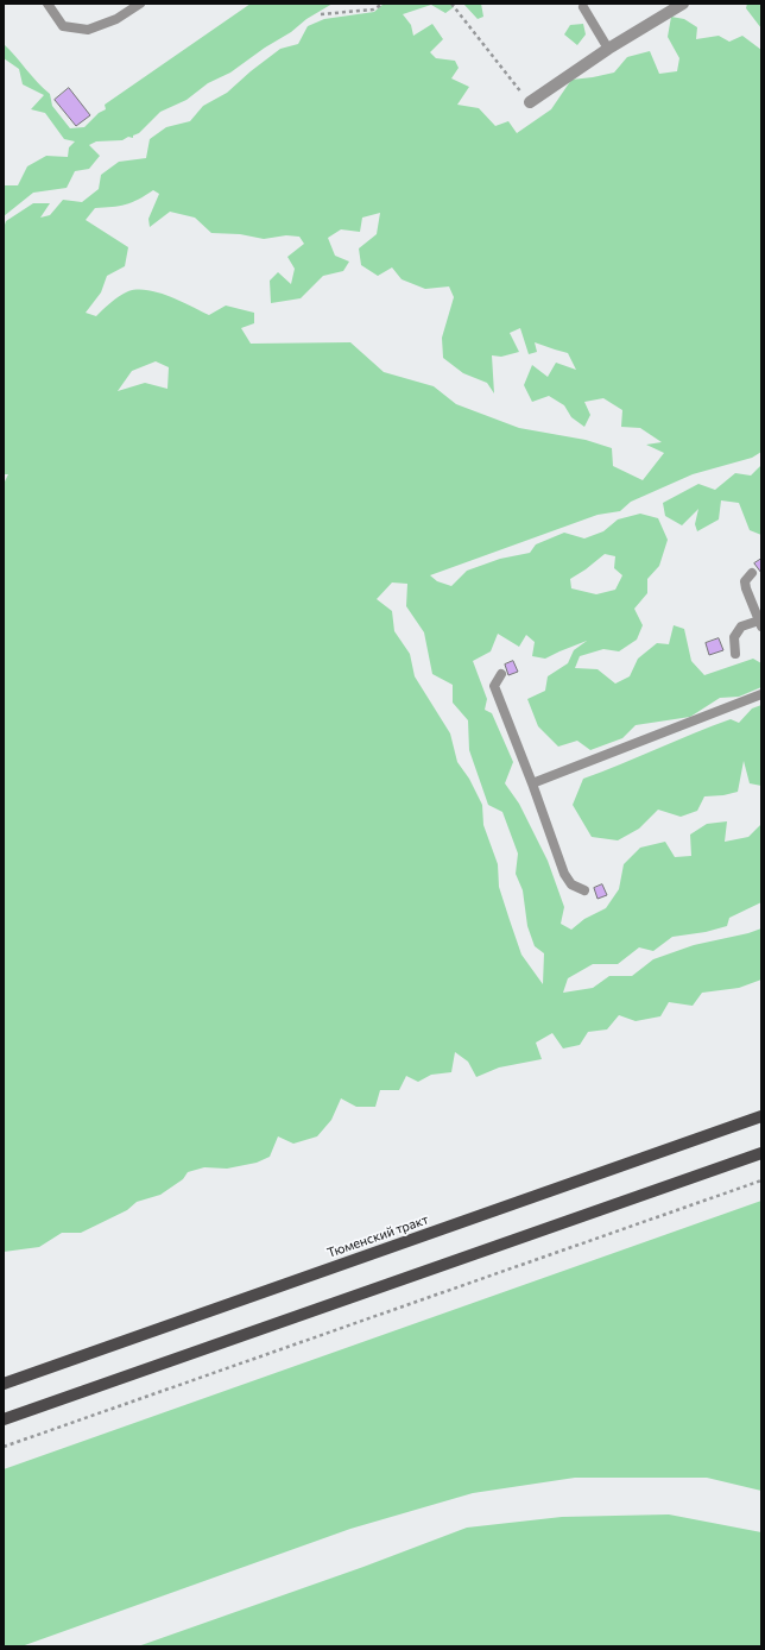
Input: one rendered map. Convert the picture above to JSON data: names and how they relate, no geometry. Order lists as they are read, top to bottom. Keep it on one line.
{"streets":{"main road":["Тюменский тракт"]}}
